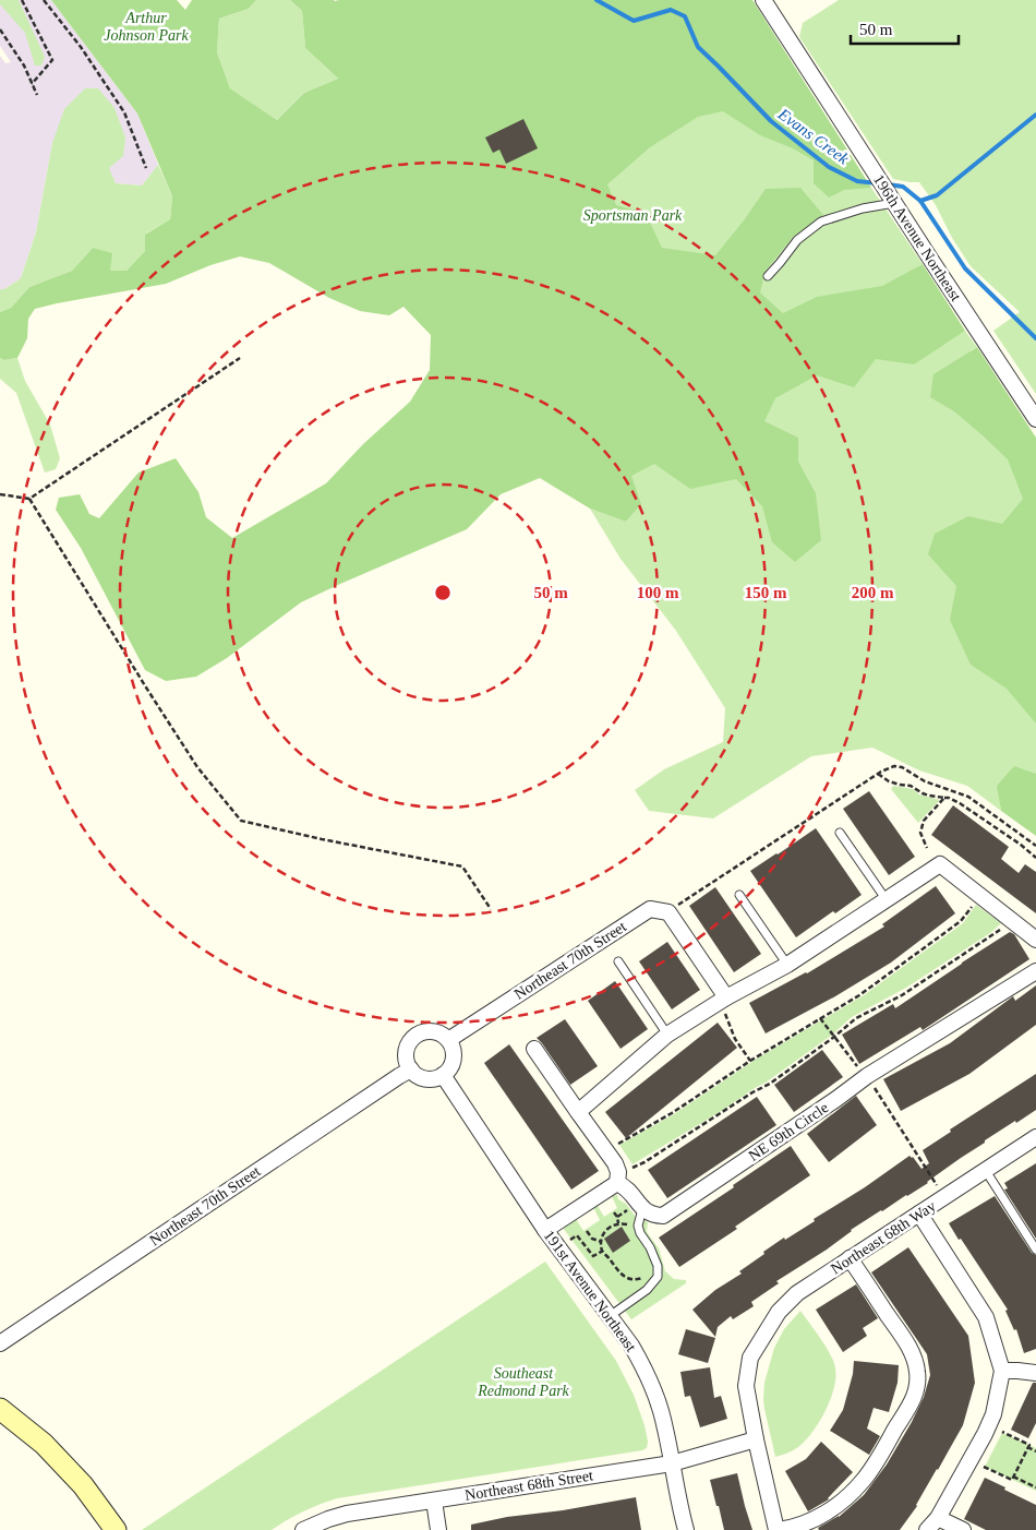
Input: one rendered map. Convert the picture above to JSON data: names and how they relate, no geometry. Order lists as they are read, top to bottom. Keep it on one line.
{"streets":{"street":["196th Avenue Northeast","Northeast 70th Street","NE 69th Circle","Northeast 68th Way","191st Avenue Northeast","Northeast 68th Street"]},"crossings":[["Northeast 70th Street","191st Avenue Northeast"],["Northeast 68th Way","Northeast 68th Street"],["191st Avenue Northeast","Northeast 68th Street"]],"water":["Evans Creek"],"parks":["Arthur Johnson Park","Sportsman Park","Southeast Redmond Park"],"scale_bar":"50 m","rings":["50 m","100 m","150 m","200 m"]}
